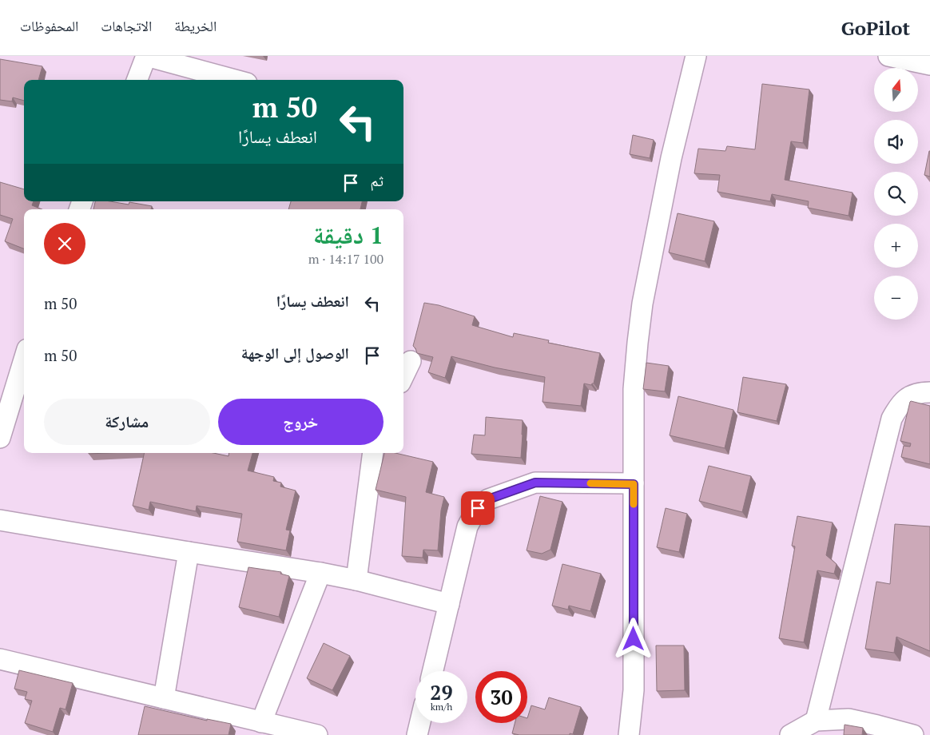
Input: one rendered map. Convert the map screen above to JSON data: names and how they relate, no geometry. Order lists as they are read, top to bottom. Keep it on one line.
{"north":"top","page":{"header":"GoPilot","nav":["الخريطة","الاتجاهات","المحفوظات"],"map_buttons":["+","−"],"turn":["50 m","انعطف يسارًا"],"then":"ثم","heading":["1 دقيقة","100 m · 14:17"],"list":[{"name":"انعطف يسارًا","value":"50 m"},{"name":"الوصول إلى الوجهة","value":"50 m"}],"buttons":["خروج","مشاركة"],"speed":"29 km/h","limit":"30"}}
